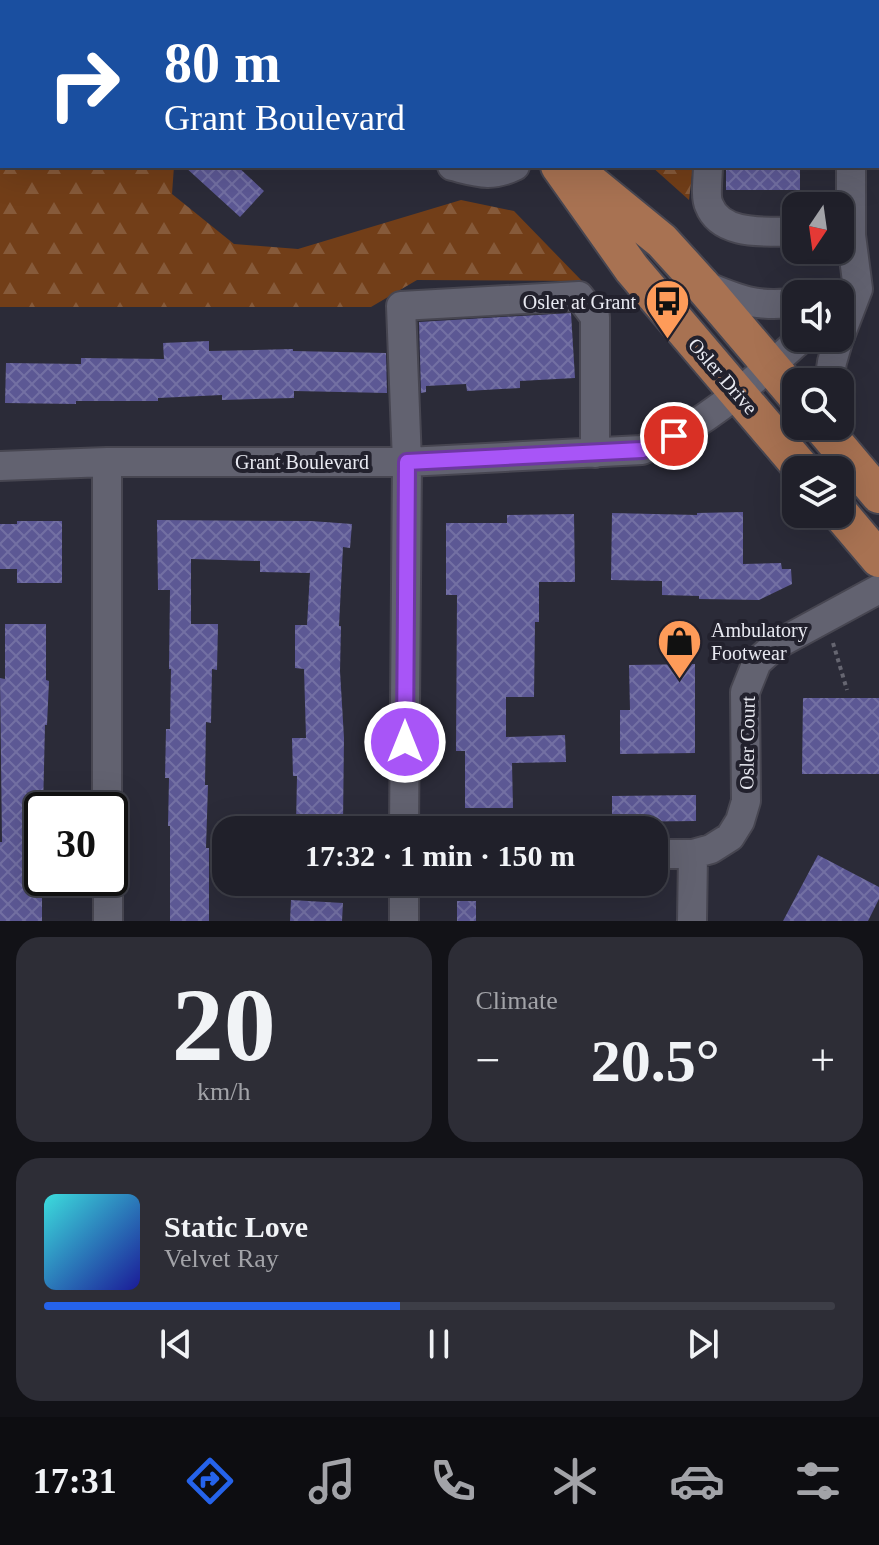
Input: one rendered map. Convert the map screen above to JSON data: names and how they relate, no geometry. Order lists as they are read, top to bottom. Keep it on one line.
{"streets":{"main road":["Osler Drive"],"street":["Grant Boulevard","Osler Court"]},"crossings":[["Osler Drive","Grant Boulevard"]],"places":{"bus stop":["Osler at Grant"],"shop":["Ambulatory Footwear"]},"north":"bottom","page":{"turn":["80 m","Grant Boulevard"],"limit":"30","trip":"17:32 · 1 min · 150 m","tile":[["20","km/h"],"Climate"],"heat":["−","20.5°","+"],"song":["Static Love","Velvet Ray"],"tabs":"17:31"}}
